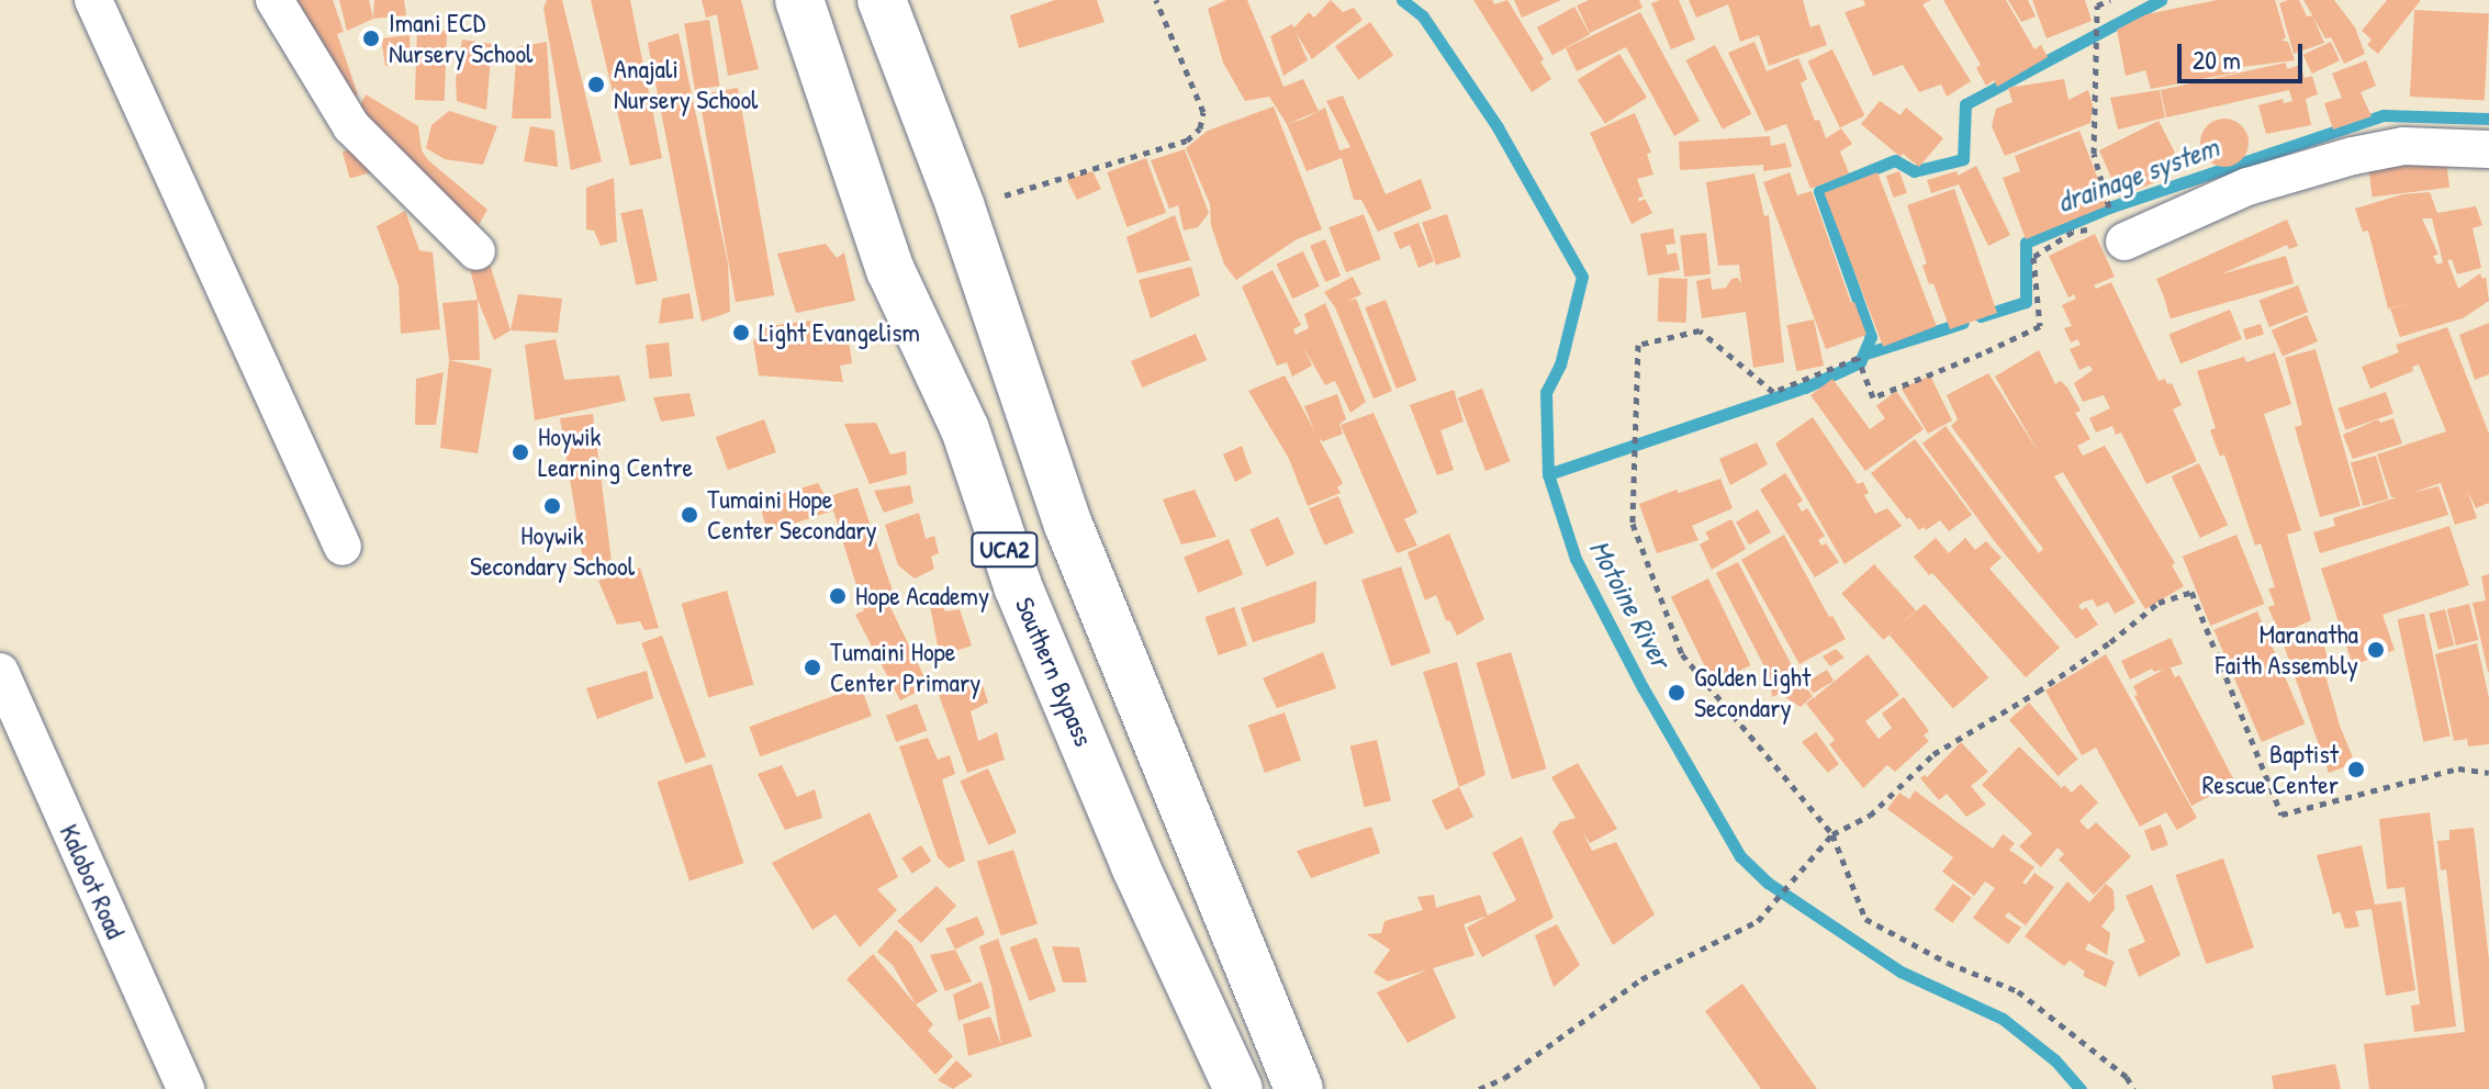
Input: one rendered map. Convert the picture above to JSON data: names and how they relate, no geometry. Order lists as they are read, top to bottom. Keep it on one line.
{"streets":{"highway":["UCA2","Southern Bypass"],"street":["Kalobot Road"]},"water":["drainage system","Motoine River"],"places":["Imani ECD Nursery School","Anajali Nursery School","Light Evangelism","Hoywik Learning Centre","Hoywik Secondary School","Tumaini Hope Center Secondary","Hope Academy","Maranatha Faith Assembly","Tumaini Hope Center Primary","Golden Light Secondary","Baptist Rescue Center"],"scale_bar":"20 m"}
